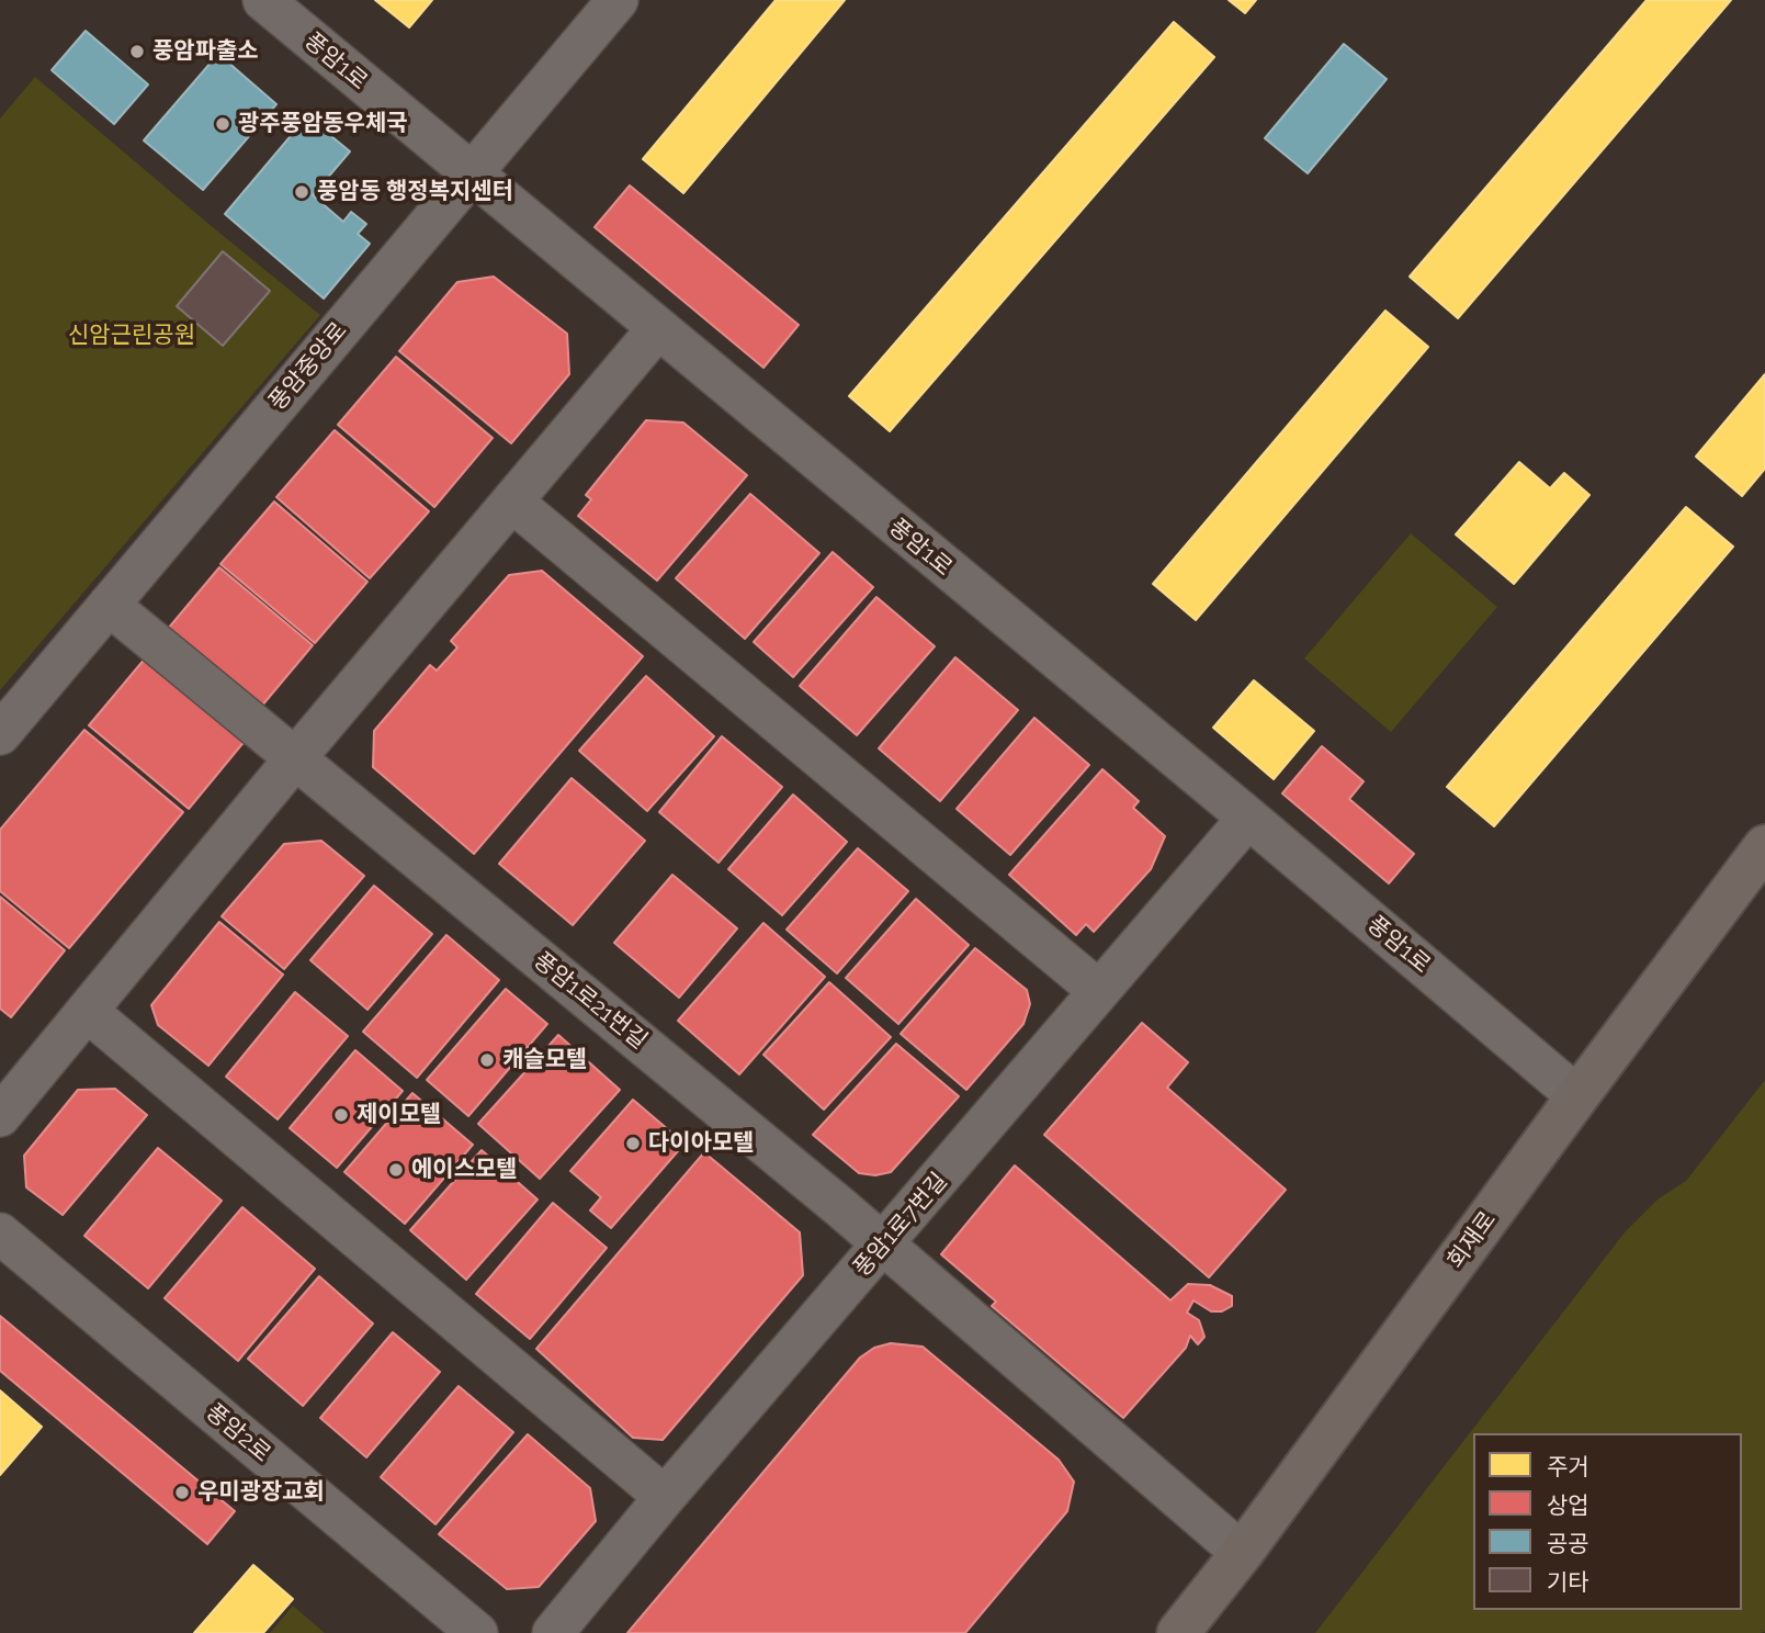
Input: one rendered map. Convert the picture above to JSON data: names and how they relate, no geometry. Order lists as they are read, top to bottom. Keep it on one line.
{"streets":{"main road":["회재로"],"street":["풍암1로","풍암중앙로","풍암1로21번길","풍암1로7번길","풍암2로"]},"crossings":[["풍암1로","풍암중앙로"],["풍암1로","풍암1로7번길"],["풍암1로","회재로"],["풍암중앙로","풍암1로21번길"],["풍암1로21번길","풍암1로7번길"],["풍암1로21번길","회재로"]],"parks":["신암근린공원"],"places":["풍암파출소","광주풍암동우체국","풍암동 행정복지센터","캐슬모텔","제이모텔","다이아모텔","에이스모텔","우미광장교회"],"legend":["주거","상업","공공","기타"]}
